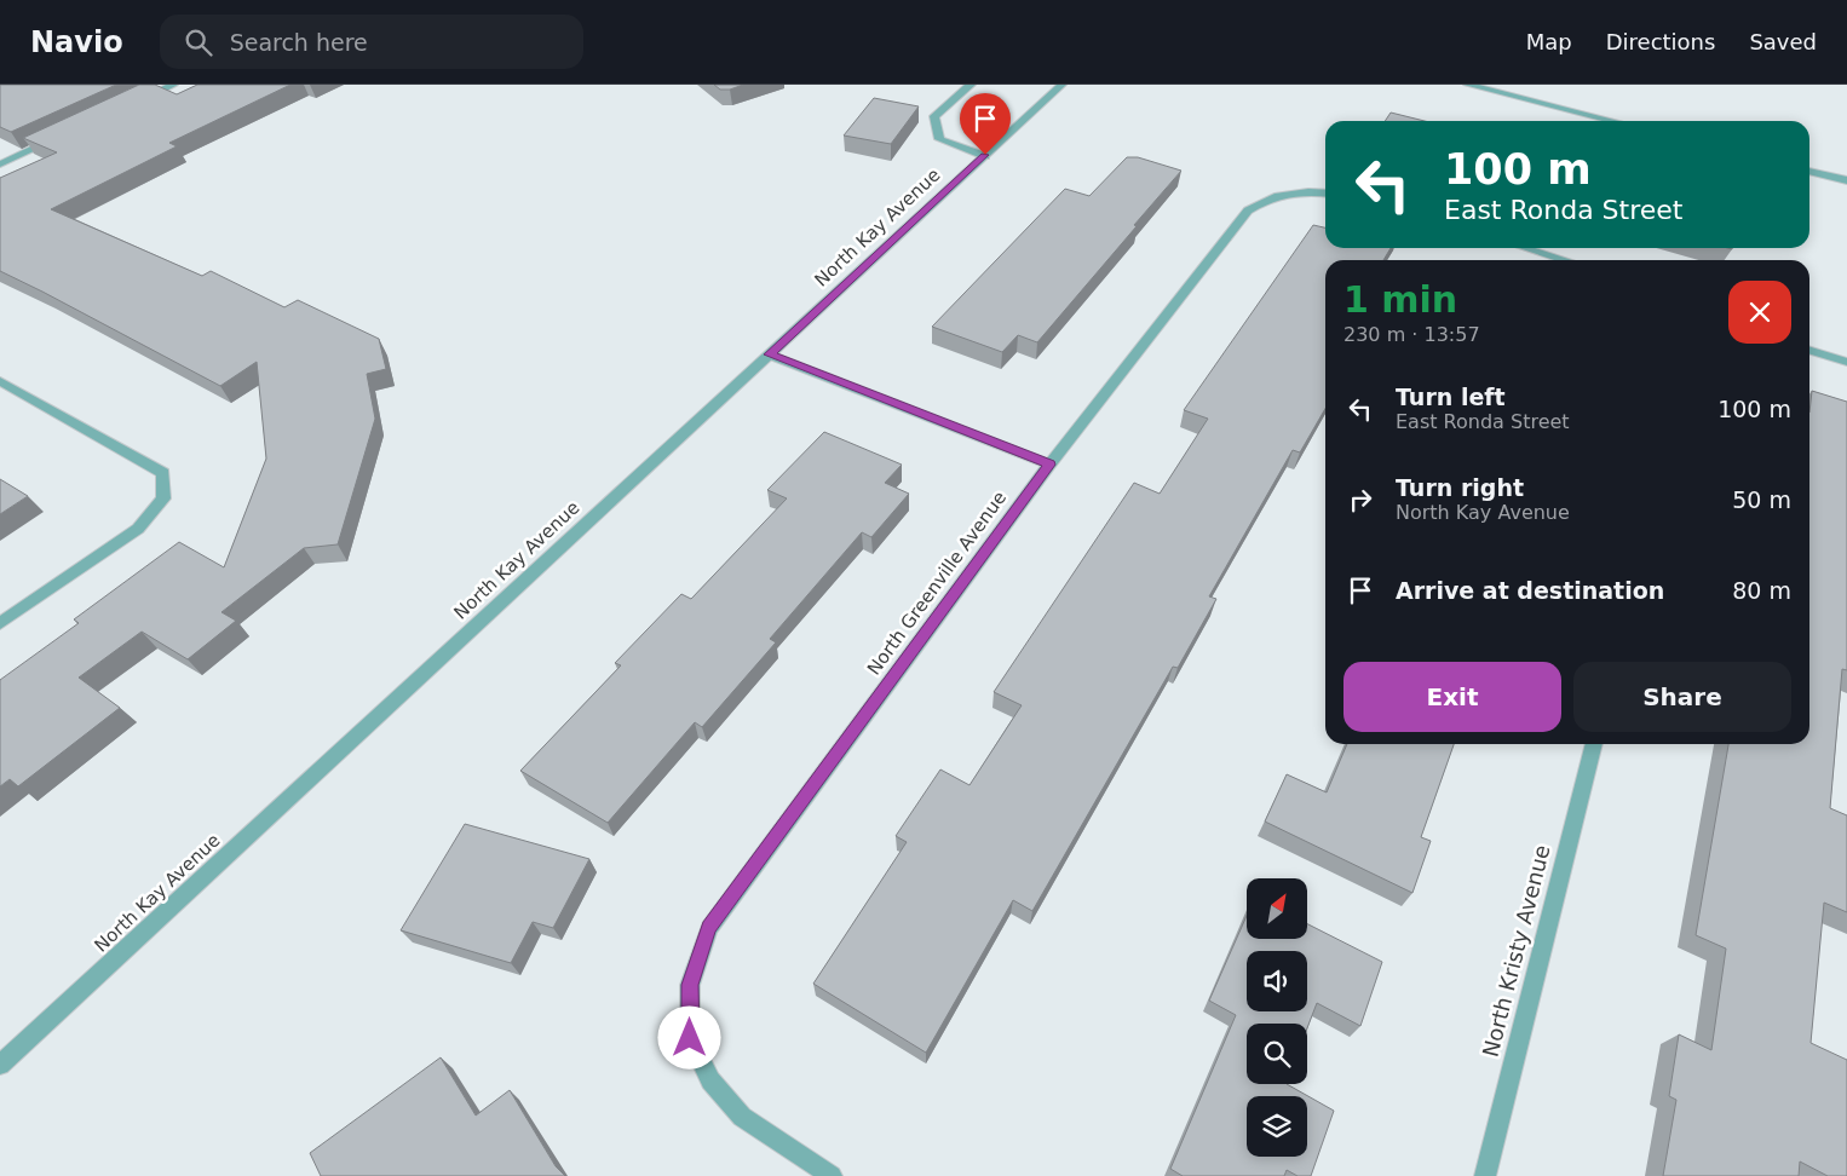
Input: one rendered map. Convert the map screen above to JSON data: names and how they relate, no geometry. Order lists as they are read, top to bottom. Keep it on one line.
{"streets":{"street":["North Kay Avenue","North Greenville Avenue","North Kristy Avenue"]},"north":"top right","page":{"header":"Navio","search":"Search here","nav":["Map","Directions","Saved"],"turn":["100 m","East Ronda Street"],"heading":["1 min","230 m · 13:57"],"list":[{"name":"Turn left","note":"East Ronda Street","value":"100 m"},{"name":"Turn right","note":"North Kay Avenue","value":"50 m"},{"name":"Arrive at destination","value":"80 m"}],"buttons":["Exit","Share"]}}
